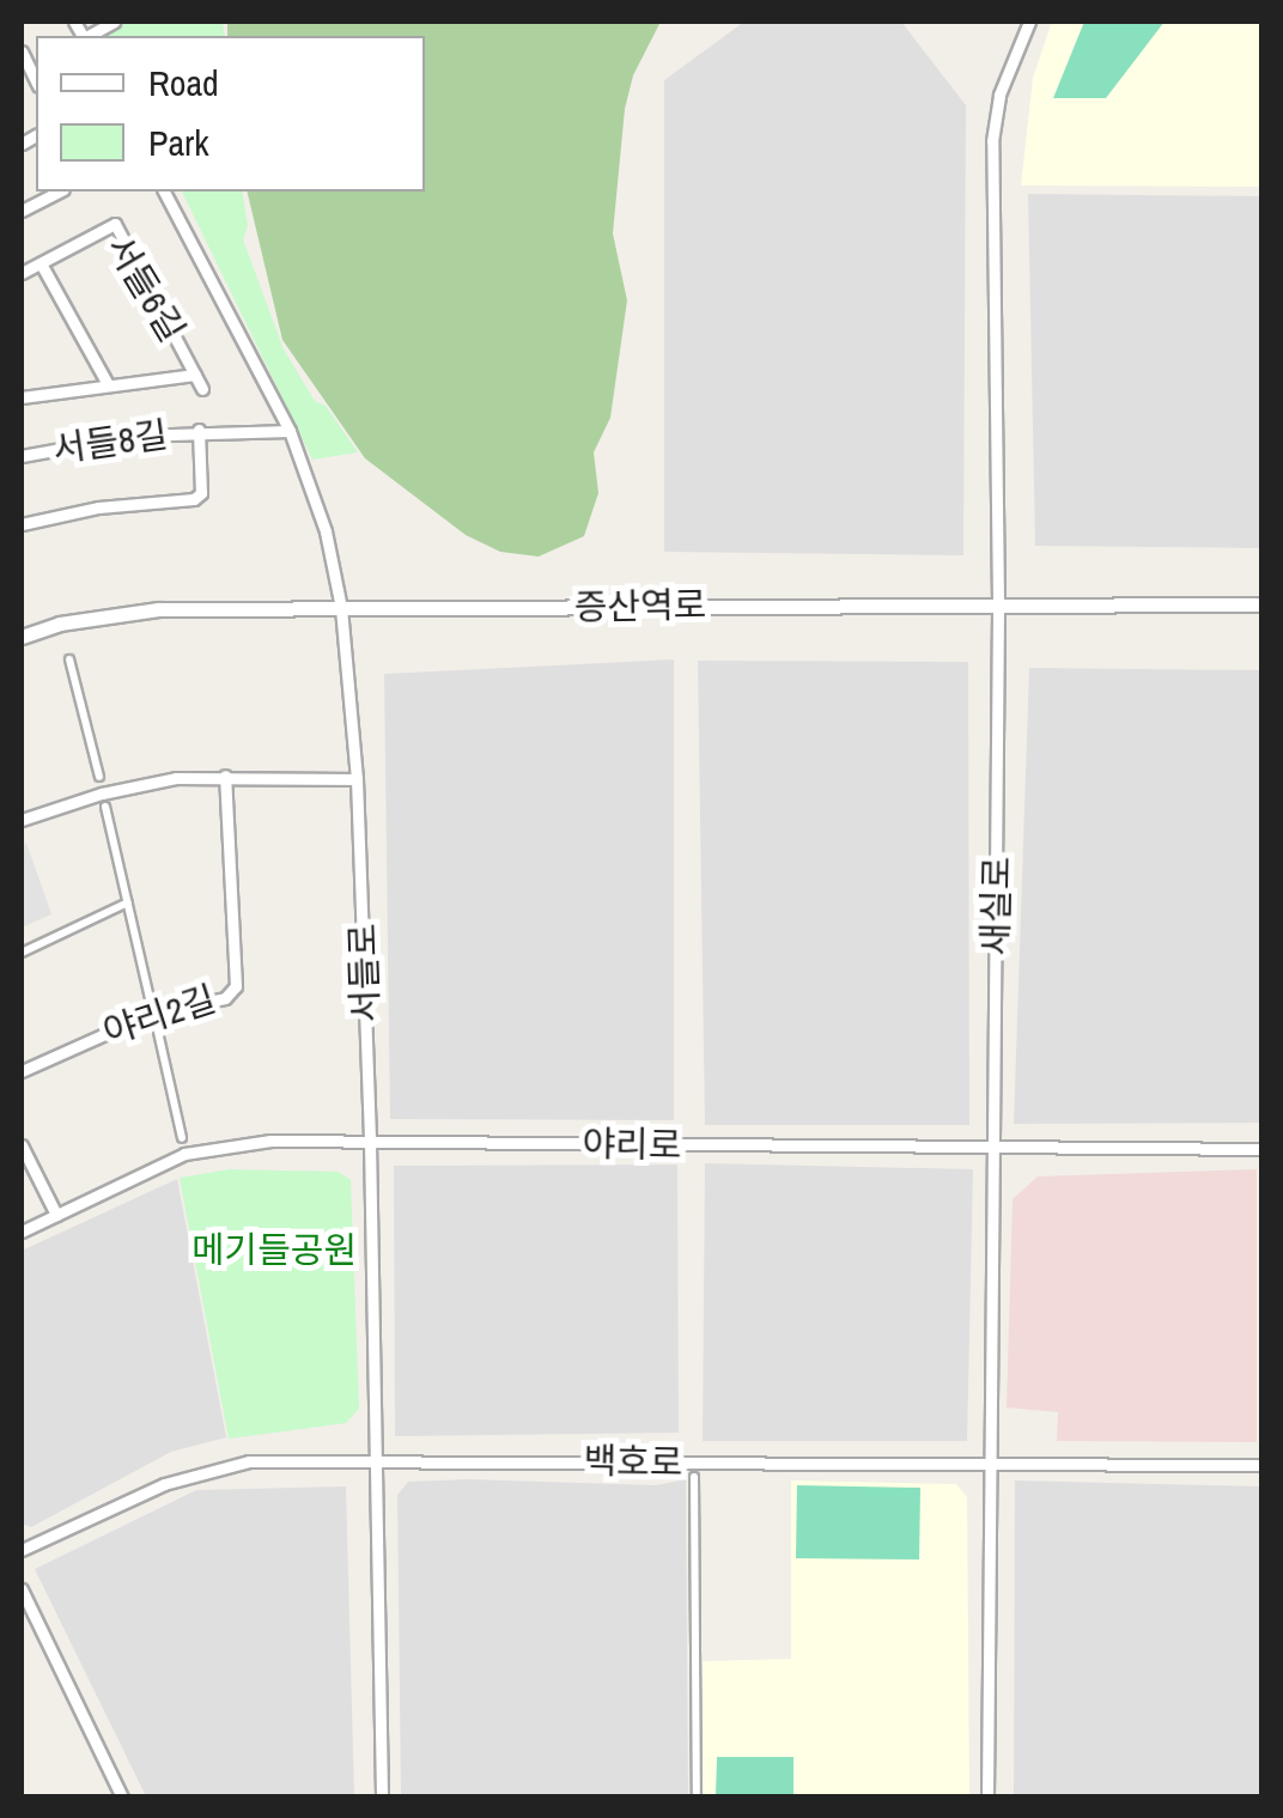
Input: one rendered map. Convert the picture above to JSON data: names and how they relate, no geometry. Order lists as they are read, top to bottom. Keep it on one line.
{"streets":{"street":["서들6길","서들8길","증산역로","새실로","서들로","야리2길","야리로","백호로"]},"crossings":[["서들8길","서들로"],["증산역로","새실로"],["증산역로","서들로"],["새실로","야리로"],["새실로","백호로"],["서들로","야리로"],["서들로","백호로"]],"parks":["메기들공원"],"legend":["Road","Park"]}
